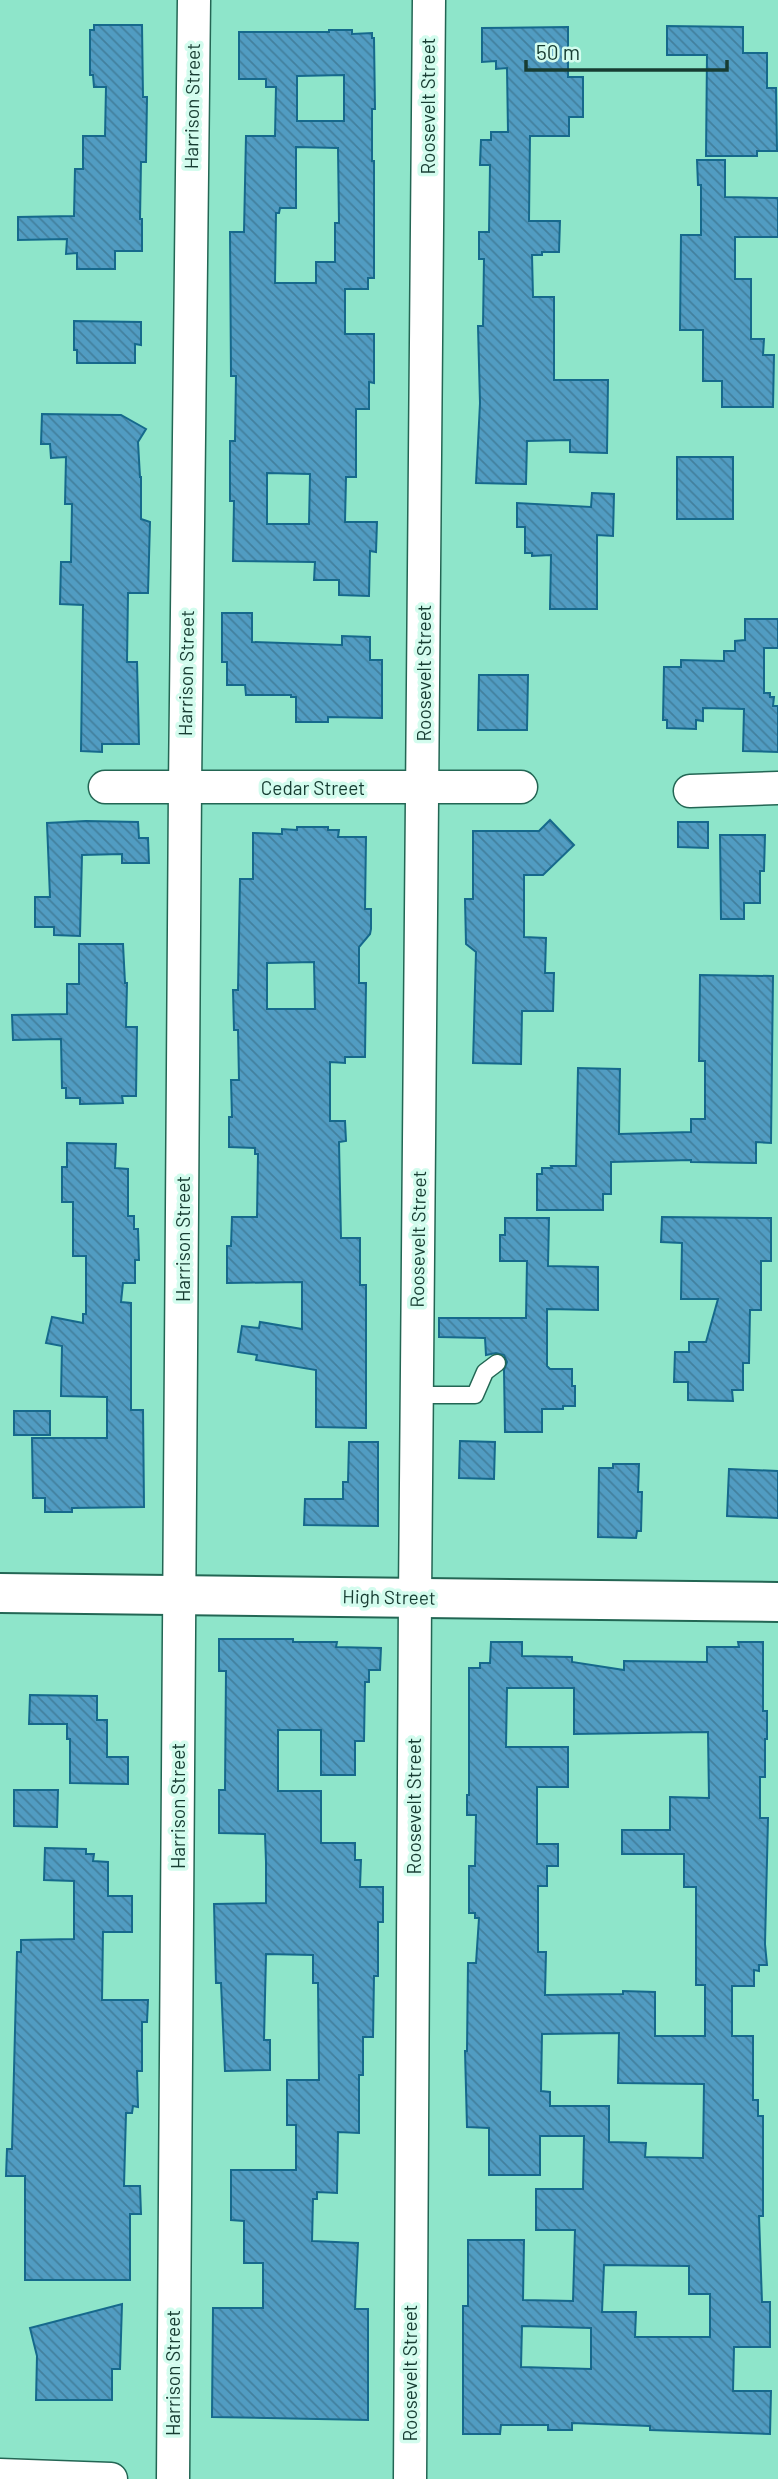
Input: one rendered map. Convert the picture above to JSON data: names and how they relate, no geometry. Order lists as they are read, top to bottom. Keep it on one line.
{"streets":{"street":["Harrison Street","Roosevelt Street","Cedar Street","High Street"]},"crossings":[["Harrison Street","Cedar Street"],["Harrison Street","High Street"],["Roosevelt Street","Cedar Street"],["Roosevelt Street","High Street"]],"scale_bar":"50 m"}
